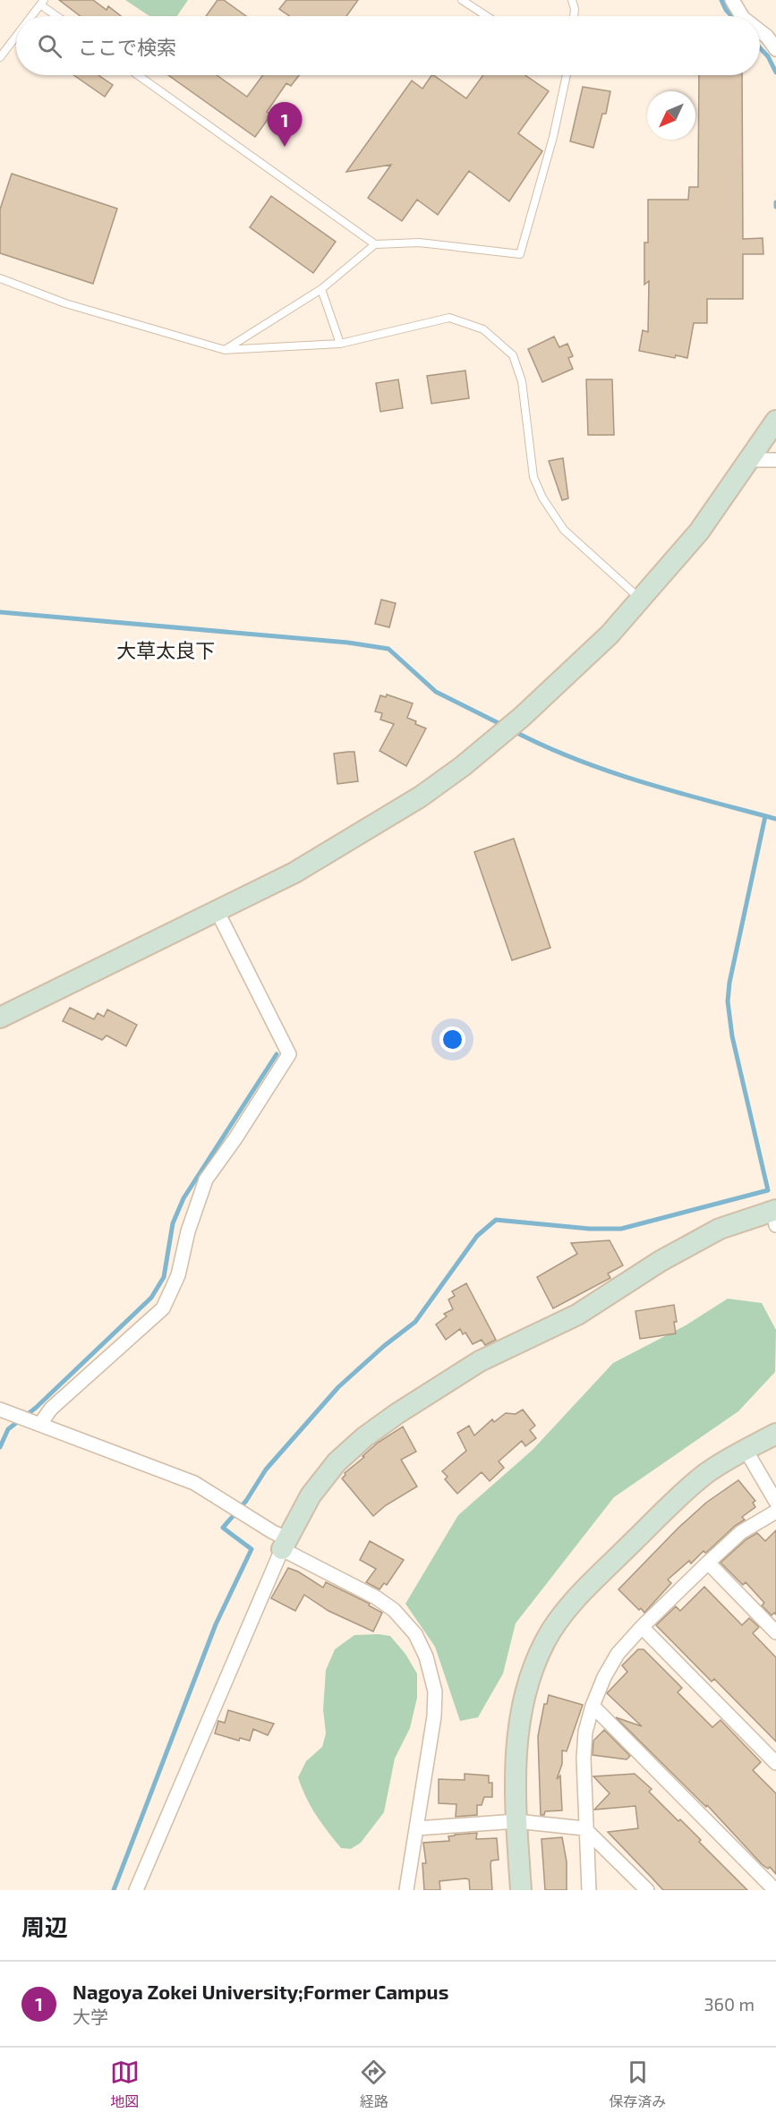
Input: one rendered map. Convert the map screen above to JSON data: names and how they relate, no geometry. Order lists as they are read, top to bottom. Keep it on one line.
{"districts":["大草太良下"],"north":"bottom left","page":{"search":"ここで検索","pins":"1","heading":"周辺","list":[{"mark":"1","name":"Nagoya Zokei University;Former Campus","note":"大学","value":"360 m"}],"nav":["地図","経路","保存済み"]}}
